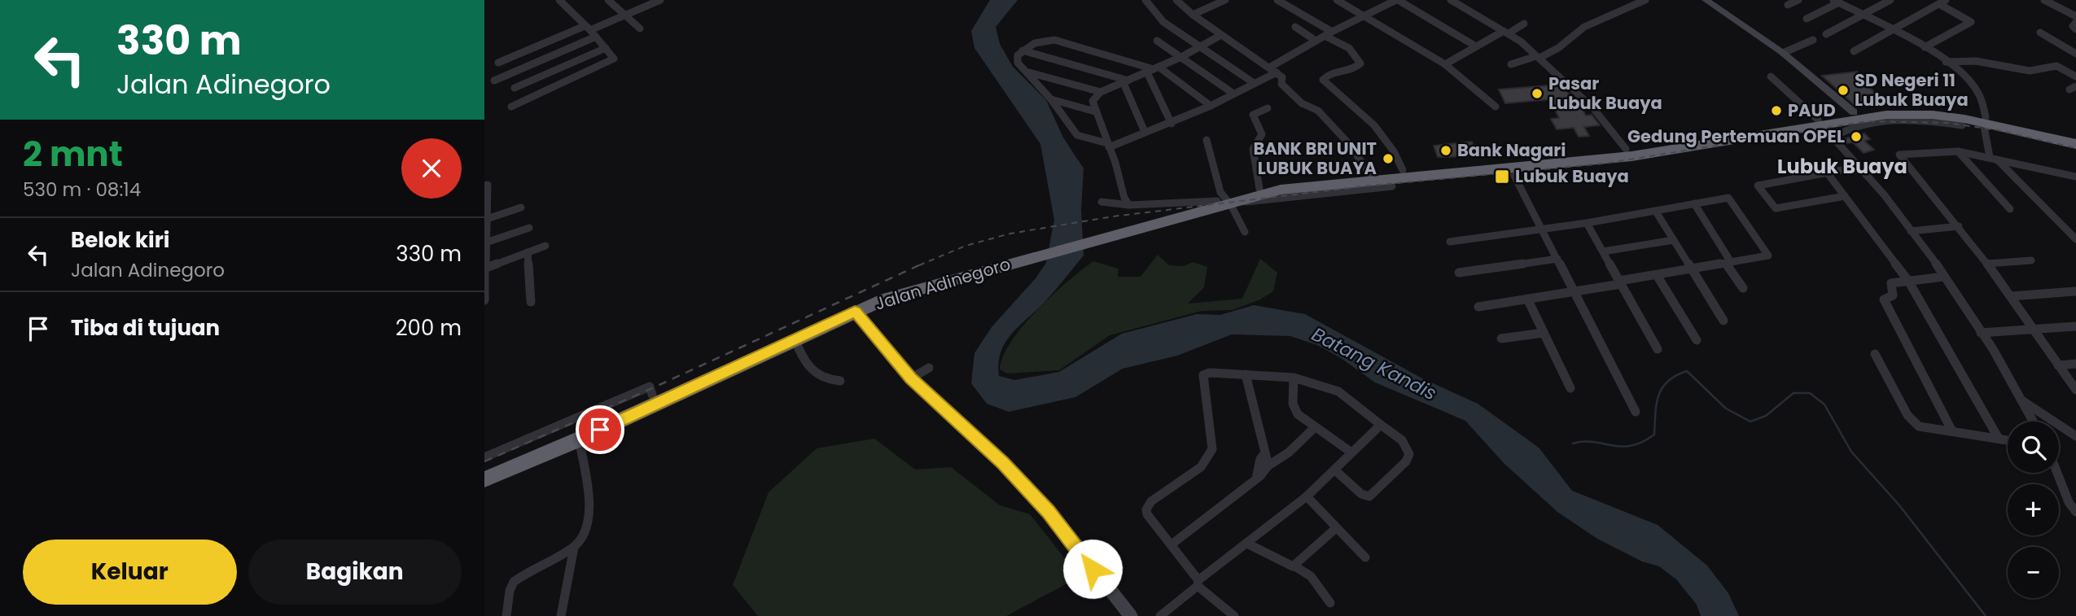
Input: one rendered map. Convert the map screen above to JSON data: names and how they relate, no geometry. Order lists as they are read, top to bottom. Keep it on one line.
{"streets":{"highway":["Jalan Adinegoro"]},"districts":["Lubuk Buaya"],"water":["Batang Kandis"],"places":{"other":["SD Negeri 11 Lubuk Buaya","Pasar Lubuk Buaya","PAUD","Gedung Pertemuan OPEL","Bank Nagari","BANK BRI UNIT LUBUK BUAYA"],"transit":["Lubuk Buaya"]},"page":{"turn":["330 m","Jalan Adinegoro"],"heading":["2 mnt","530 m · 08:14"],"list":[{"name":"Belok kiri","note":"Jalan Adinegoro","value":"330 m"},{"name":"Tiba di tujuan","value":"200 m"}],"map_buttons":["+","−"],"buttons":["Keluar","Bagikan"]}}
